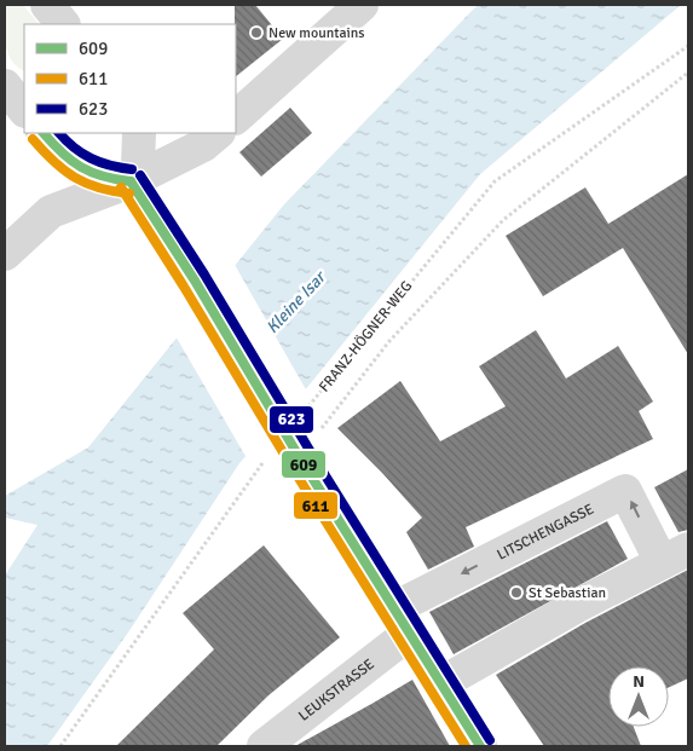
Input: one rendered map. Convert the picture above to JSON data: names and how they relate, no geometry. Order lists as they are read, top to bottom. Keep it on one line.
{"streets":{"street":["LITSCHENGASSE","LEUKSTRASSE"],"path":["FRANZ-HÖGNER-WEG"]},"crossings":[["LITSCHENGASSE","LEUKSTRASSE"]],"water":["Kleine Isar"],"places":["New mountains","St Sebastian"],"lines":["transit line 609","transit line 623","transit line 611"],"legend":["609","611","623"],"north":"top"}
